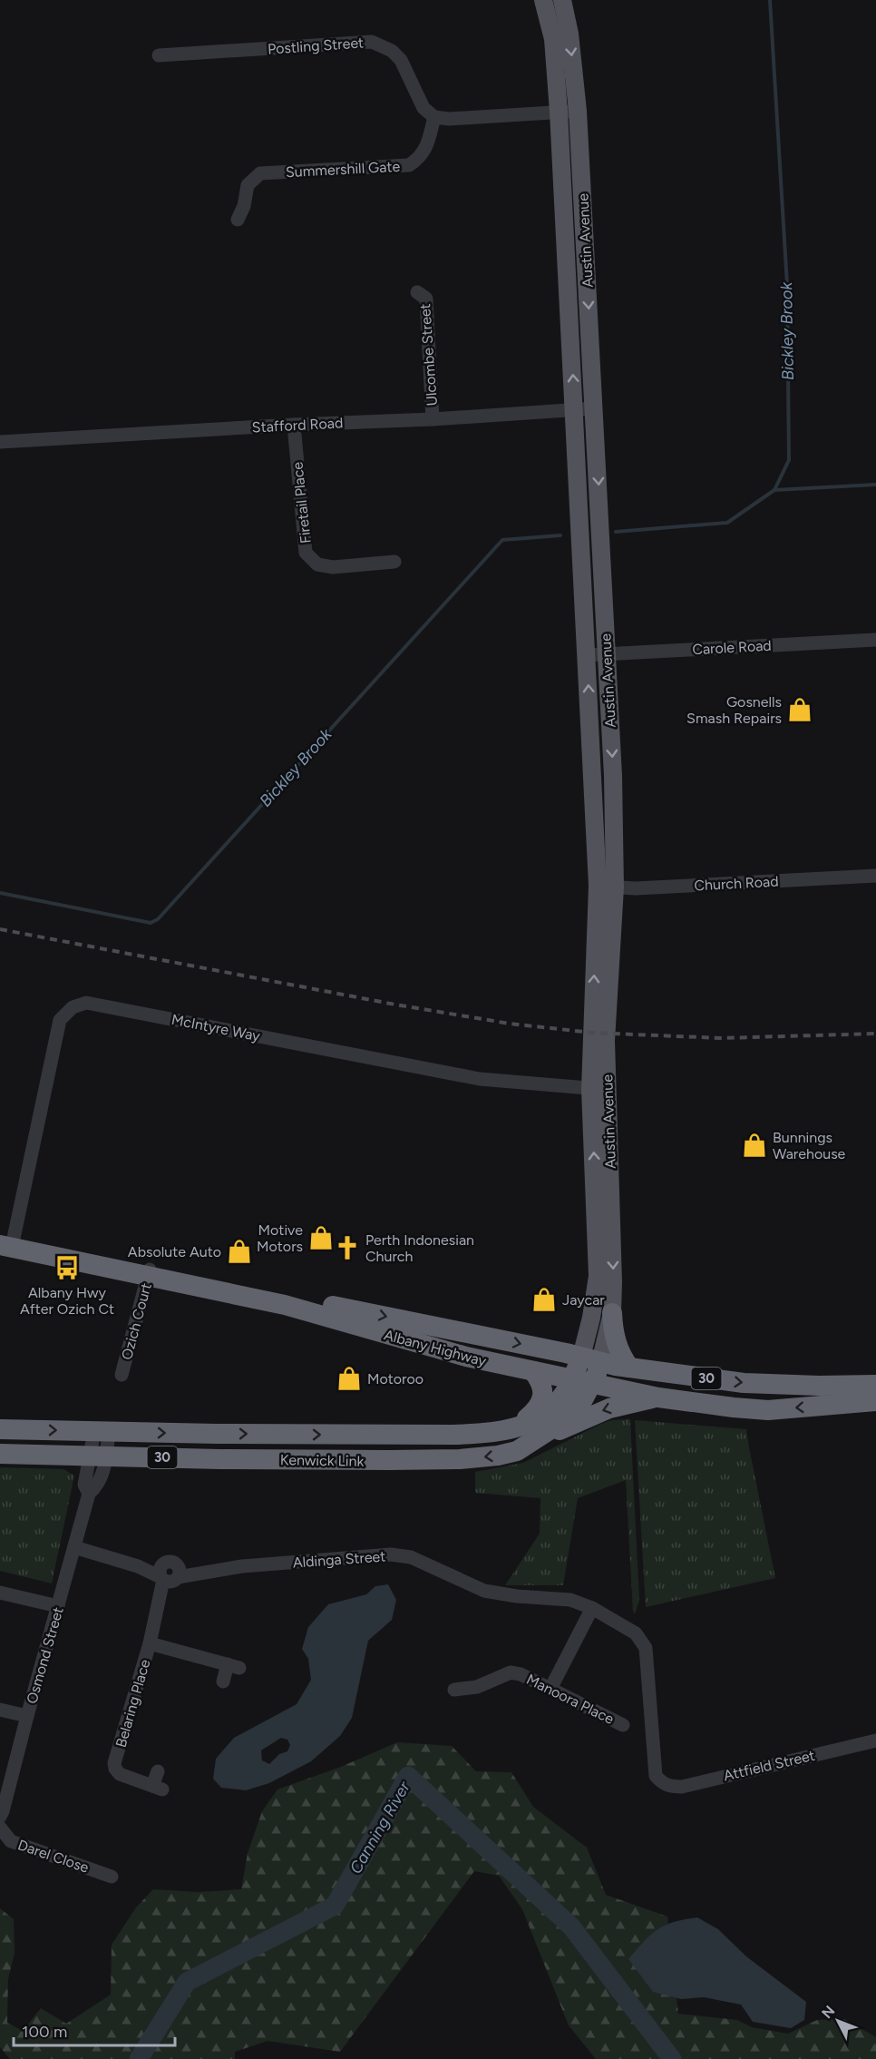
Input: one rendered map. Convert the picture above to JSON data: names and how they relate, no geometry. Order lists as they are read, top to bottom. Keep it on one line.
{"streets":{"highway":["Albany Highway","30","Kenwick Link"],"main road":["Austin Avenue"],"street":["Postling Street","Summershill Gate","Ulcombe Street","Stafford Road","Firetail Place","Carole Road","Church Road","McIntyre Way","Ozich Court","Aldinga Street","Osmond Street","Manoora Place","Belaring Place","Attfield Street","Darel Close"]},"crossings":[["Postling Street","Summershill Gate"],["Austin Avenue","Stafford Road"],["Austin Avenue","Carole Road"],["Austin Avenue","Church Road"],["Austin Avenue","McIntyre Way"],["Austin Avenue","Albany Highway"],["Austin Avenue","Kenwick Link"],["Ulcombe Street","Stafford Road"],["Stafford Road","Firetail Place"],["McIntyre Way","Albany Highway"],["Ozich Court","Albany Highway"],["Albany Highway","30"],["Albany Highway","Kenwick Link"],["30","Kenwick Link"],["Kenwick Link","Osmond Street"],["Aldinga Street","Osmond Street"],["Aldinga Street","Belaring Place"],["Aldinga Street","Attfield Street"]],"water":["Bickley Brook","Canning River"],"places":{"shop":["Gosnells Smash Repairs","Bunnings Warehouse","Motive Motors","Absolute Auto","Jaycar","Motoroo"],"church":["Perth Indonesian Church"],"bus stop":["Albany Hwy After Ozich Ct"]},"scale_bar":"100 m","north":"top left"}
